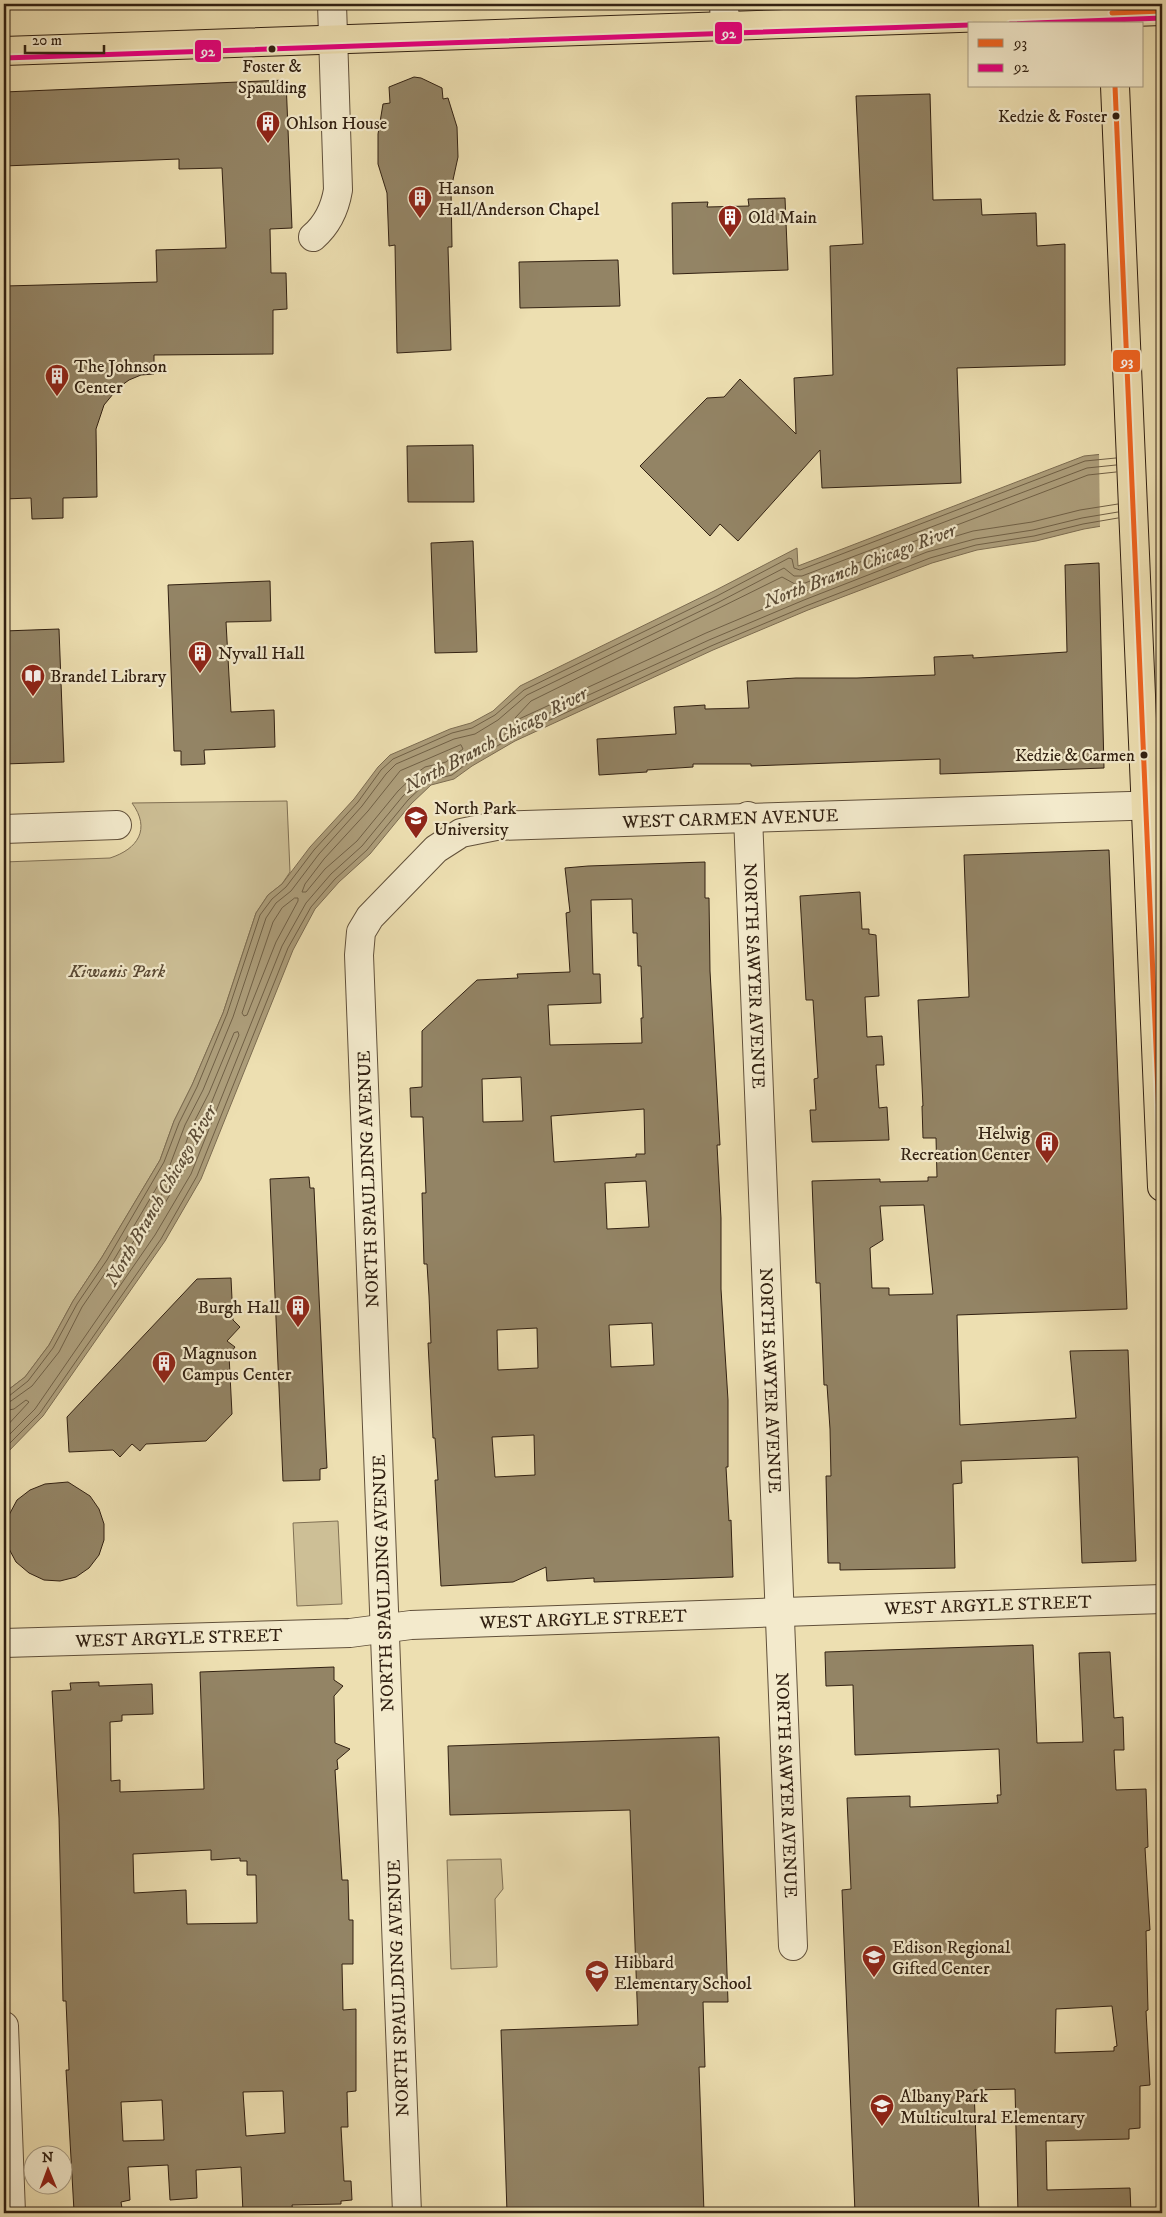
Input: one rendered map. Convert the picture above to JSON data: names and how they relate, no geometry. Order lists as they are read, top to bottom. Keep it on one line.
{"streets":{"street":["WEST CARMEN AVENUE","NORTH SAWYER AVENUE","NORTH SPAULDING AVENUE","WEST ARGYLE STREET"]},"crossings":[["WEST CARMEN AVENUE","NORTH SAWYER AVENUE"],["WEST CARMEN AVENUE","NORTH SPAULDING AVENUE"],["NORTH SAWYER AVENUE","WEST ARGYLE STREET"],["NORTH SPAULDING AVENUE","WEST ARGYLE STREET"]],"water":["North Branch Chicago River"],"parks":["Kiwanis Park"],"places":{"other":["Foster & Spaulding","Kedzie & Foster","Kedzie & Carmen"],"building":["Ohlson House","Hanson Hall/Anderson Chapel","Old Main","The Johnson Center","Nyvall Hall","Helwig Recreation Center","Burgh Hall","Magnuson Campus Center"],"library":["Brandel Library"],"school or university":["North Park University","Edison Regional Gifted Center","Hibbard Elementary School","Albany Park Multicultural Elementary"]},"lines":["transit line 93","transit line 92"],"legend":["93","92"],"scale_bar":"20 m","north":"top"}
